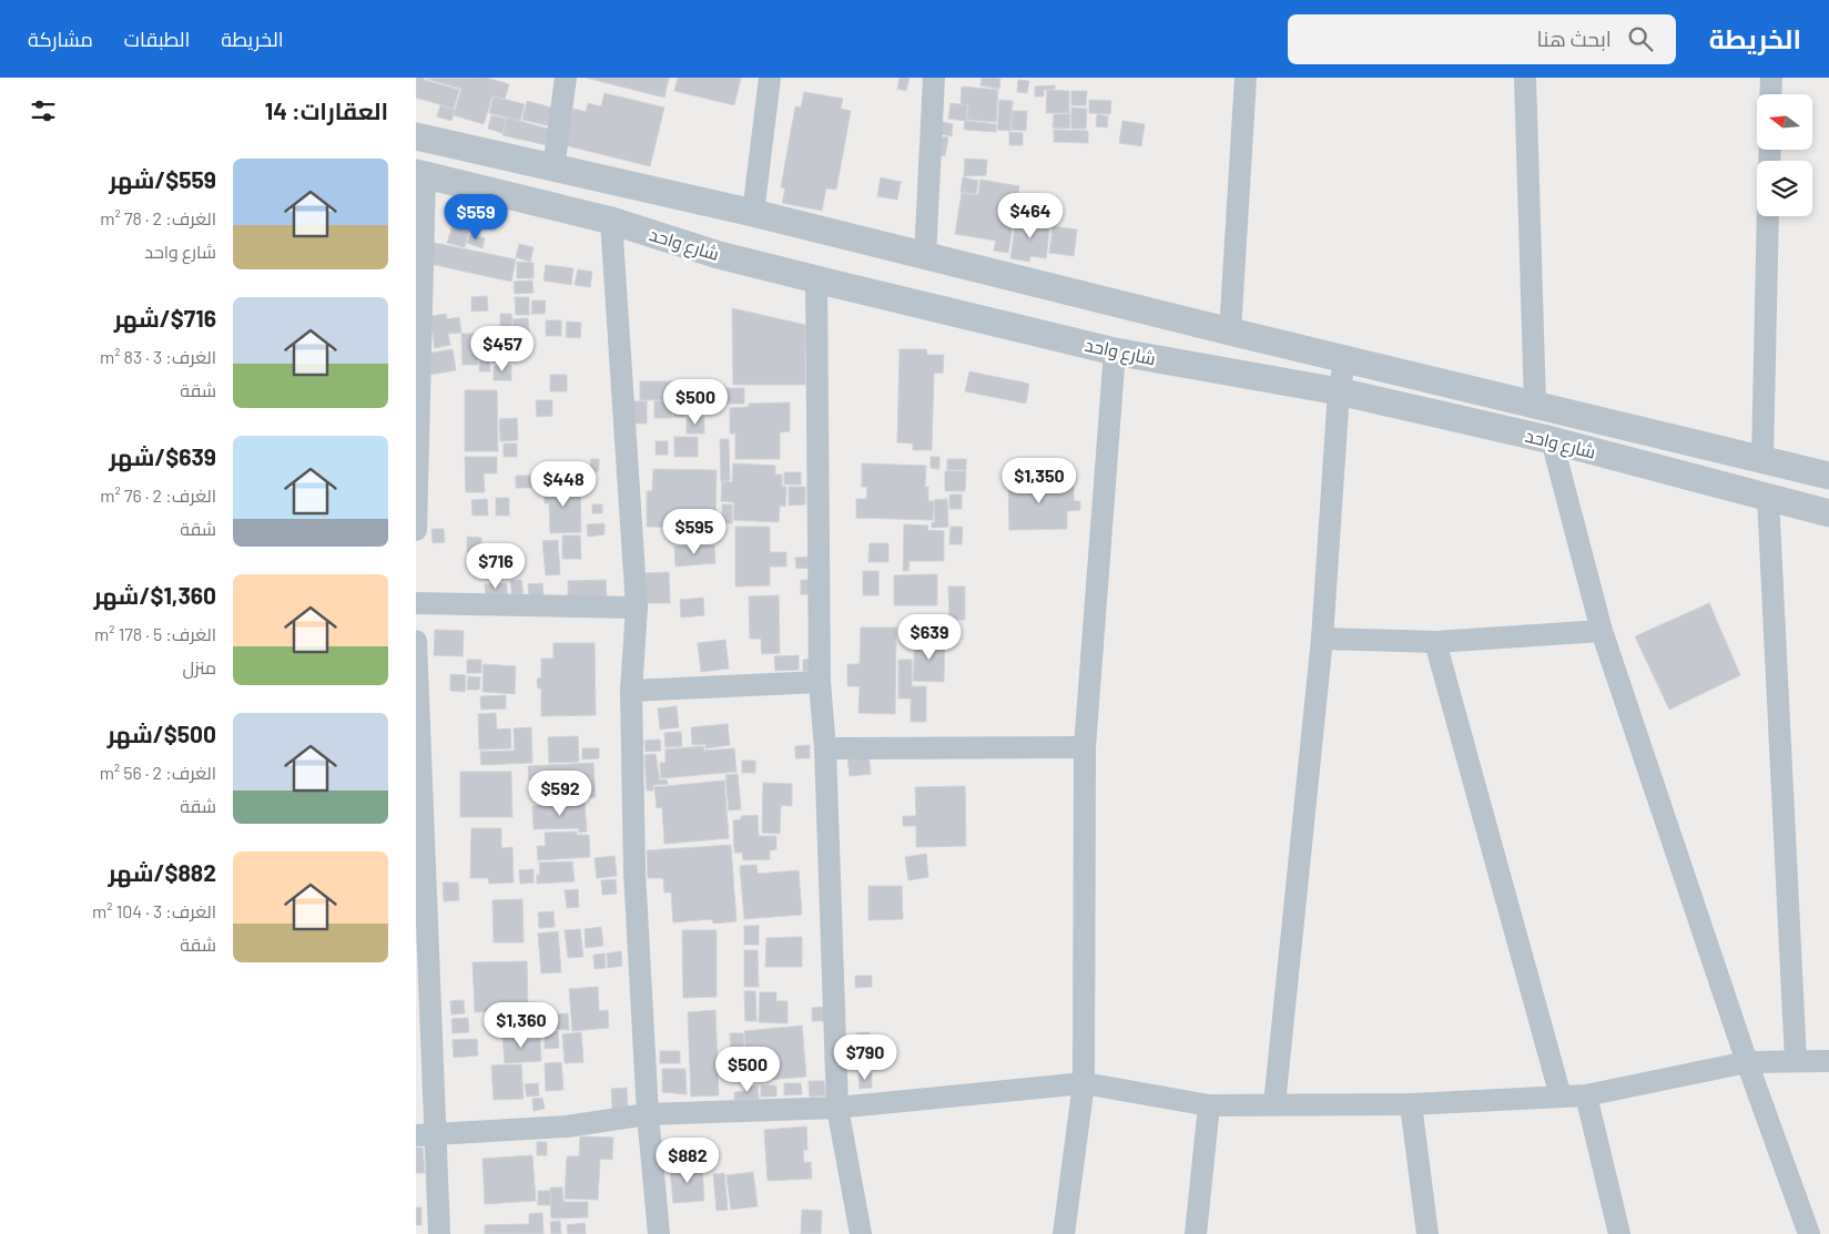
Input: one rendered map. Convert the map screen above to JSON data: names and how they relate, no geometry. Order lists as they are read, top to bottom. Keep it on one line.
{"streets":{"street":["شارع واحد"]},"north":"left","page":{"header":"الخريطة","search":"ابحث هنا","nav":["الخريطة","الطبقات","مشاركة"],"heading":"العقارات: 14","list":[{"name":"$559/شهر","note":"الغرف: 2 · 78 m² · شارع واحد"},{"name":"$716/شهر","note":"الغرف: 3 · 83 m² · شقة"},{"name":"$639/شهر","note":"الغرف: 2 · 76 m² · شقة"},{"name":"$1,360/شهر","note":"الغرف: 5 · 178 m² · منزل"},{"name":"$500/شهر","note":"الغرف: 2 · 56 m² · شقة"},{"name":"$882/شهر","note":"الغرف: 3 · 104 m² · شقة"}],"price":["$464","$559","$457","$500","$1,350","$448","$595","$716","$639","$592","$1,360","$790","$500","$882"]}}
